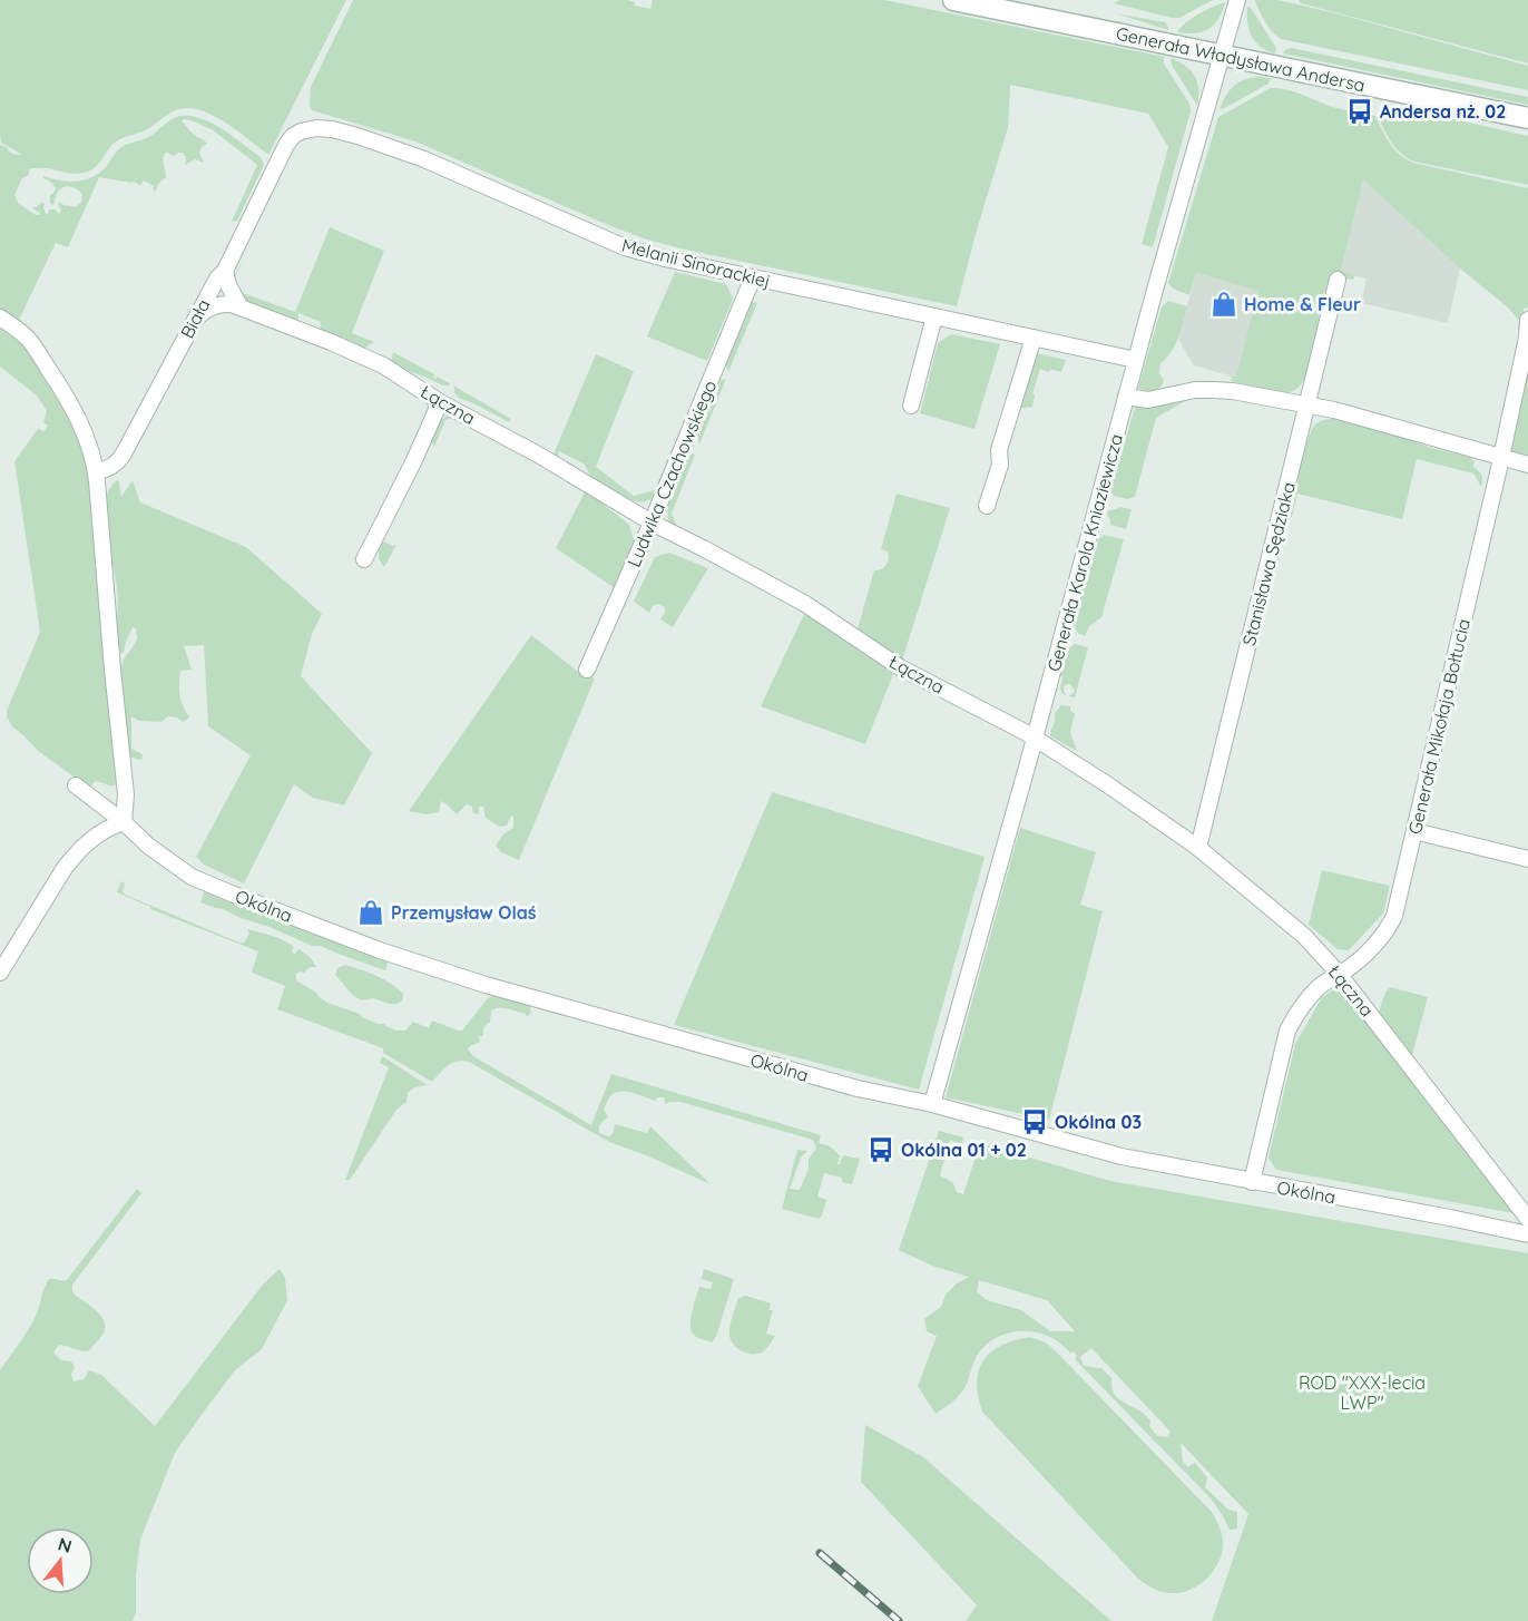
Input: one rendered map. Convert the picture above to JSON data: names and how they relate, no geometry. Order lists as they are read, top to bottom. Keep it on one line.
{"streets":{"main road":["Generała Władysława Andersa"],"street":["Melanii Sinorackiej","Biała","Łączna","Ludwika Czachowskiego","Generała Karola Kniaziewicza","Stanisława Sędziaka","Generała Mikołaja Bołtucia","Okólna"]},"crossings":[["Generała Władysława Andersa","Generała Karola Kniaziewicza"],["Melanii Sinorackiej","Biała"],["Melanii Sinorackiej","Ludwika Czachowskiego"],["Melanii Sinorackiej","Generała Karola Kniaziewicza"],["Biała","Łączna"],["Łączna","Ludwika Czachowskiego"],["Łączna","Generała Karola Kniaziewicza"],["Łączna","Stanisława Sędziaka"],["Łączna","Generała Mikołaja Bołtucia"],["Generała Karola Kniaziewicza","Okólna"],["Generała Mikołaja Bołtucia","Okólna"]],"parks":["ROD \"XXX-lecia LWP\""],"places":{"bus stop":["Andersa nż. 02","Okólna 03","Okólna 01 + 02"],"shop":["Home & Fleur","Przemysław Olaś"]},"north":"top"}
